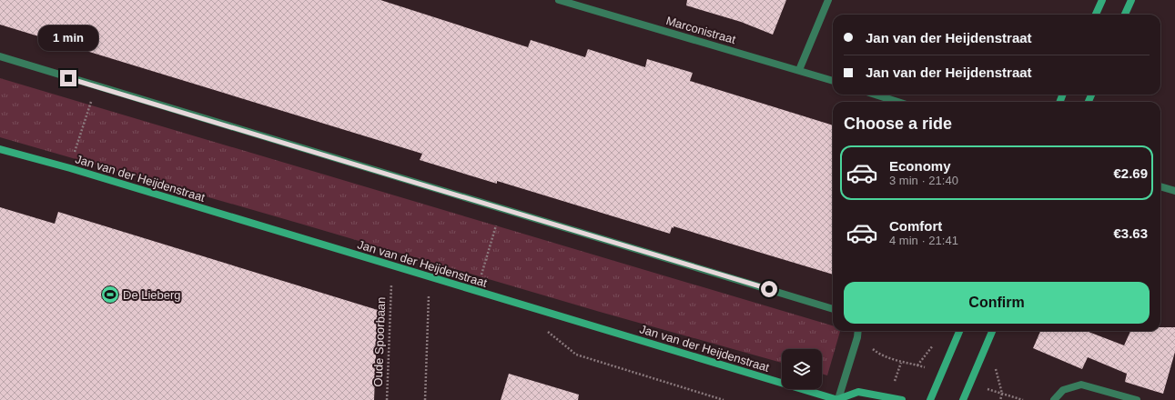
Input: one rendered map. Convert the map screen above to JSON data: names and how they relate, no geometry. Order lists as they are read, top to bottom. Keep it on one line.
{"streets":{"main road":["Jan van der Heijdenstraat"],"street":["Marconistraat"],"path":["Oude Spoorbaan"]},"places":{"sports":["De Lieberg"]},"page":{"banner":["Jan van der Heijdenstraat","Jan van der Heijdenstraat"],"bubble":"1 min","heading":"Choose a ride","list":[{"name":"Economy","note":"3 min · 21:40","value":"€2.69"},{"name":"Comfort","note":"4 min · 21:41","value":"€3.63"}],"buttons":"Confirm"}}
